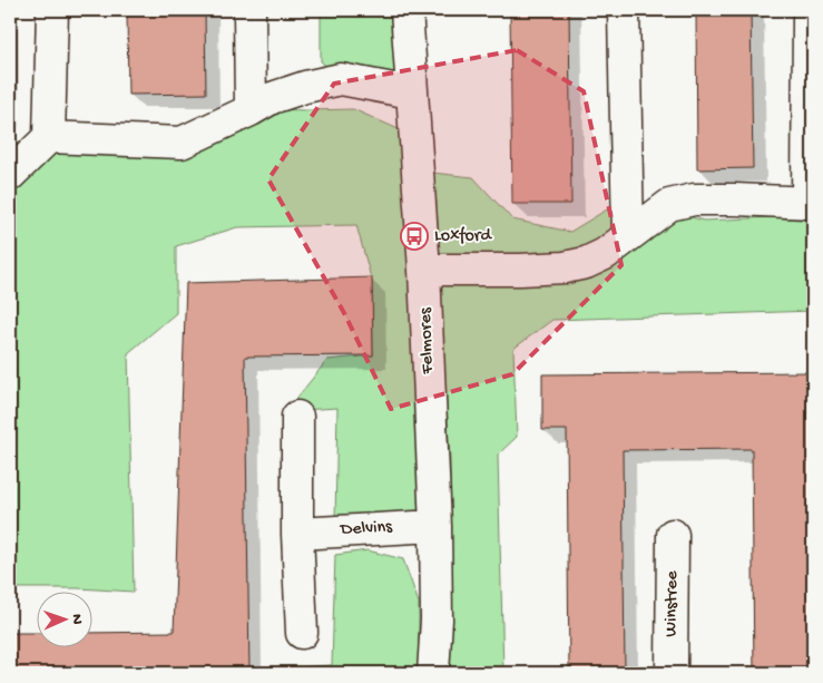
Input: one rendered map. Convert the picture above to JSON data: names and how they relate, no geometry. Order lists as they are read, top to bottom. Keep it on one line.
{"streets":{"street":["Felmores","Delvins","Winstree"]},"crossings":[["Felmores","Delvins"]],"places":{"bus stop":["Loxford"]},"north":"right"}
